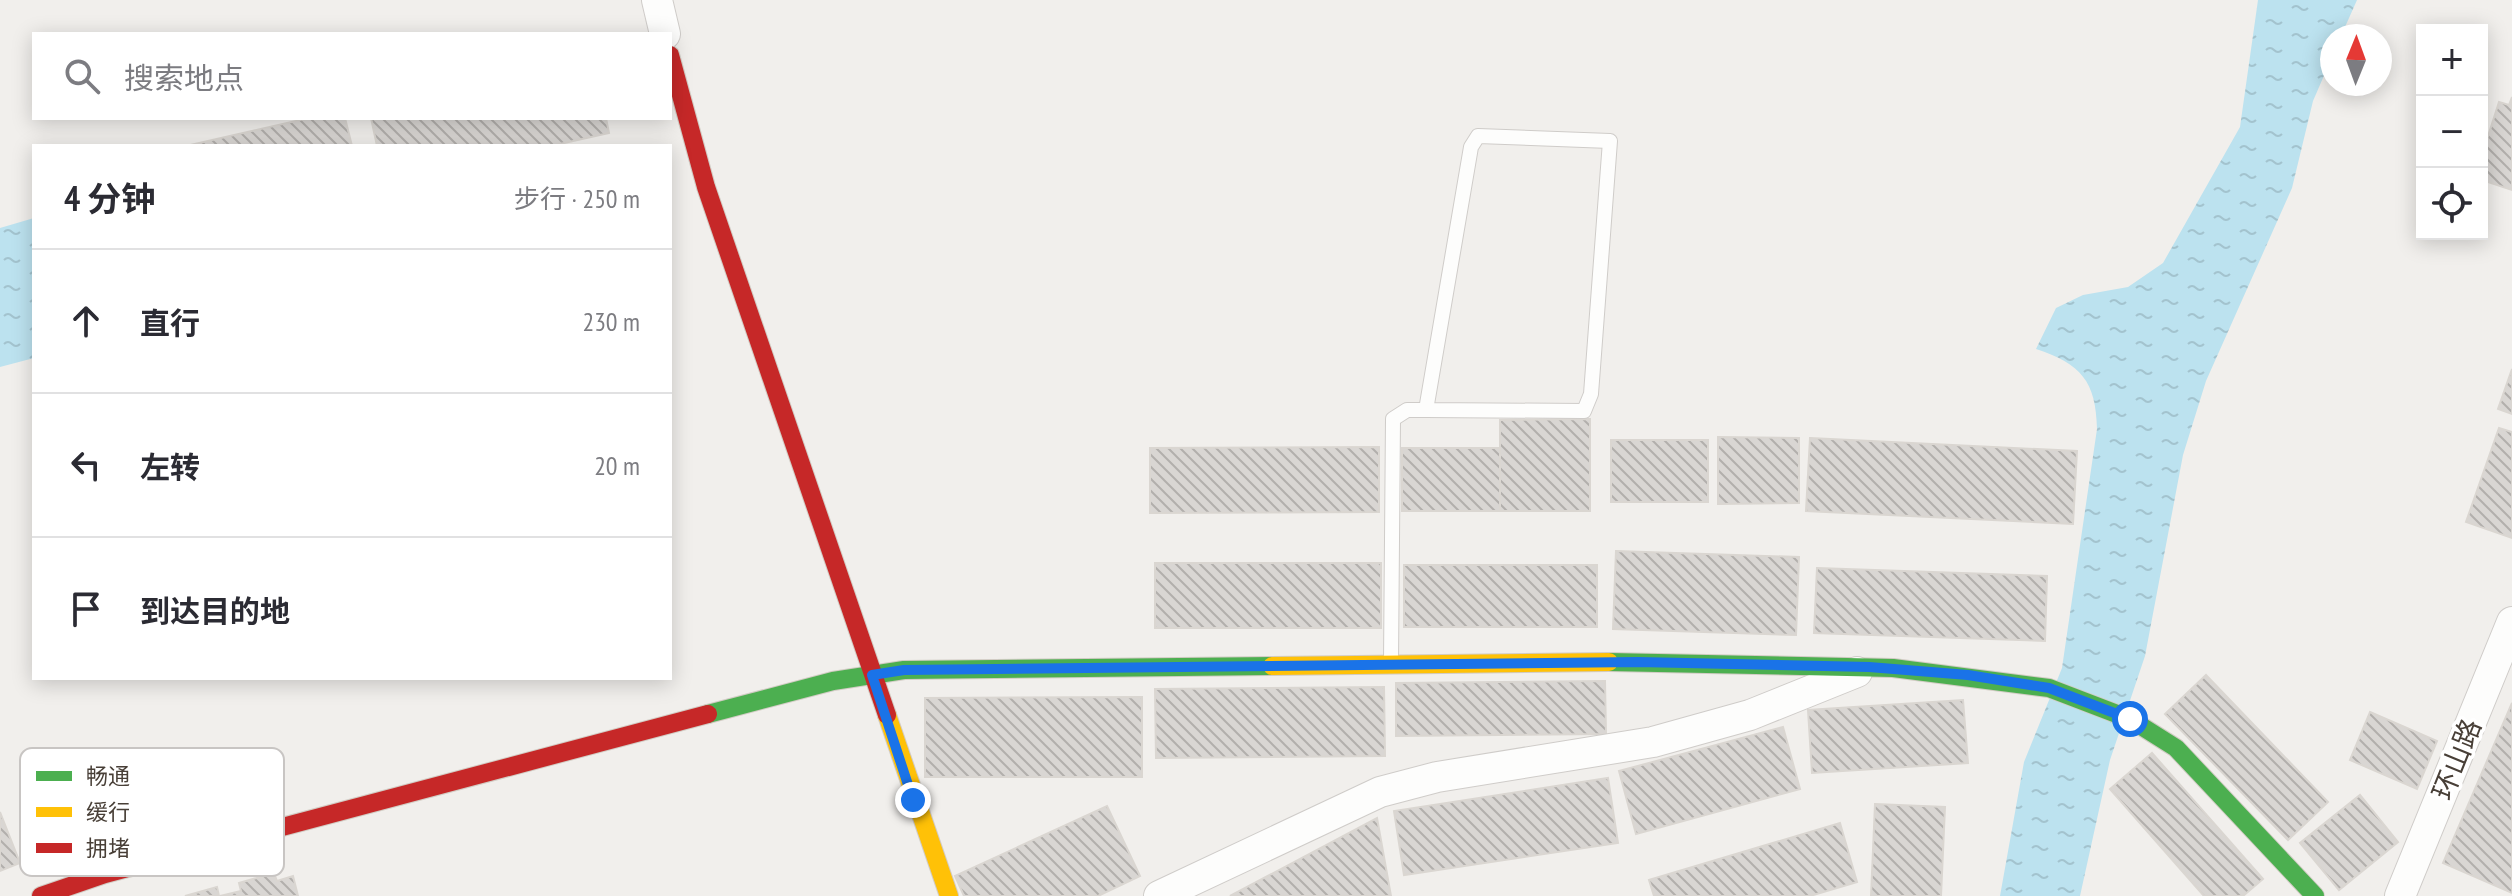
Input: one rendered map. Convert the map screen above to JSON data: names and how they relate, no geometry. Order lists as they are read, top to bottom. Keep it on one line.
{"streets":{"street":["环山路"]},"legend":["畅通","缓行","拥堵"],"north":"top","page":{"map_buttons":["+","−"],"search":"搜索地点","heading":["4 分钟","步行 · 250 m"],"list":[["直行","230 m"],["左转","20 m"],"到达目的地"]}}
